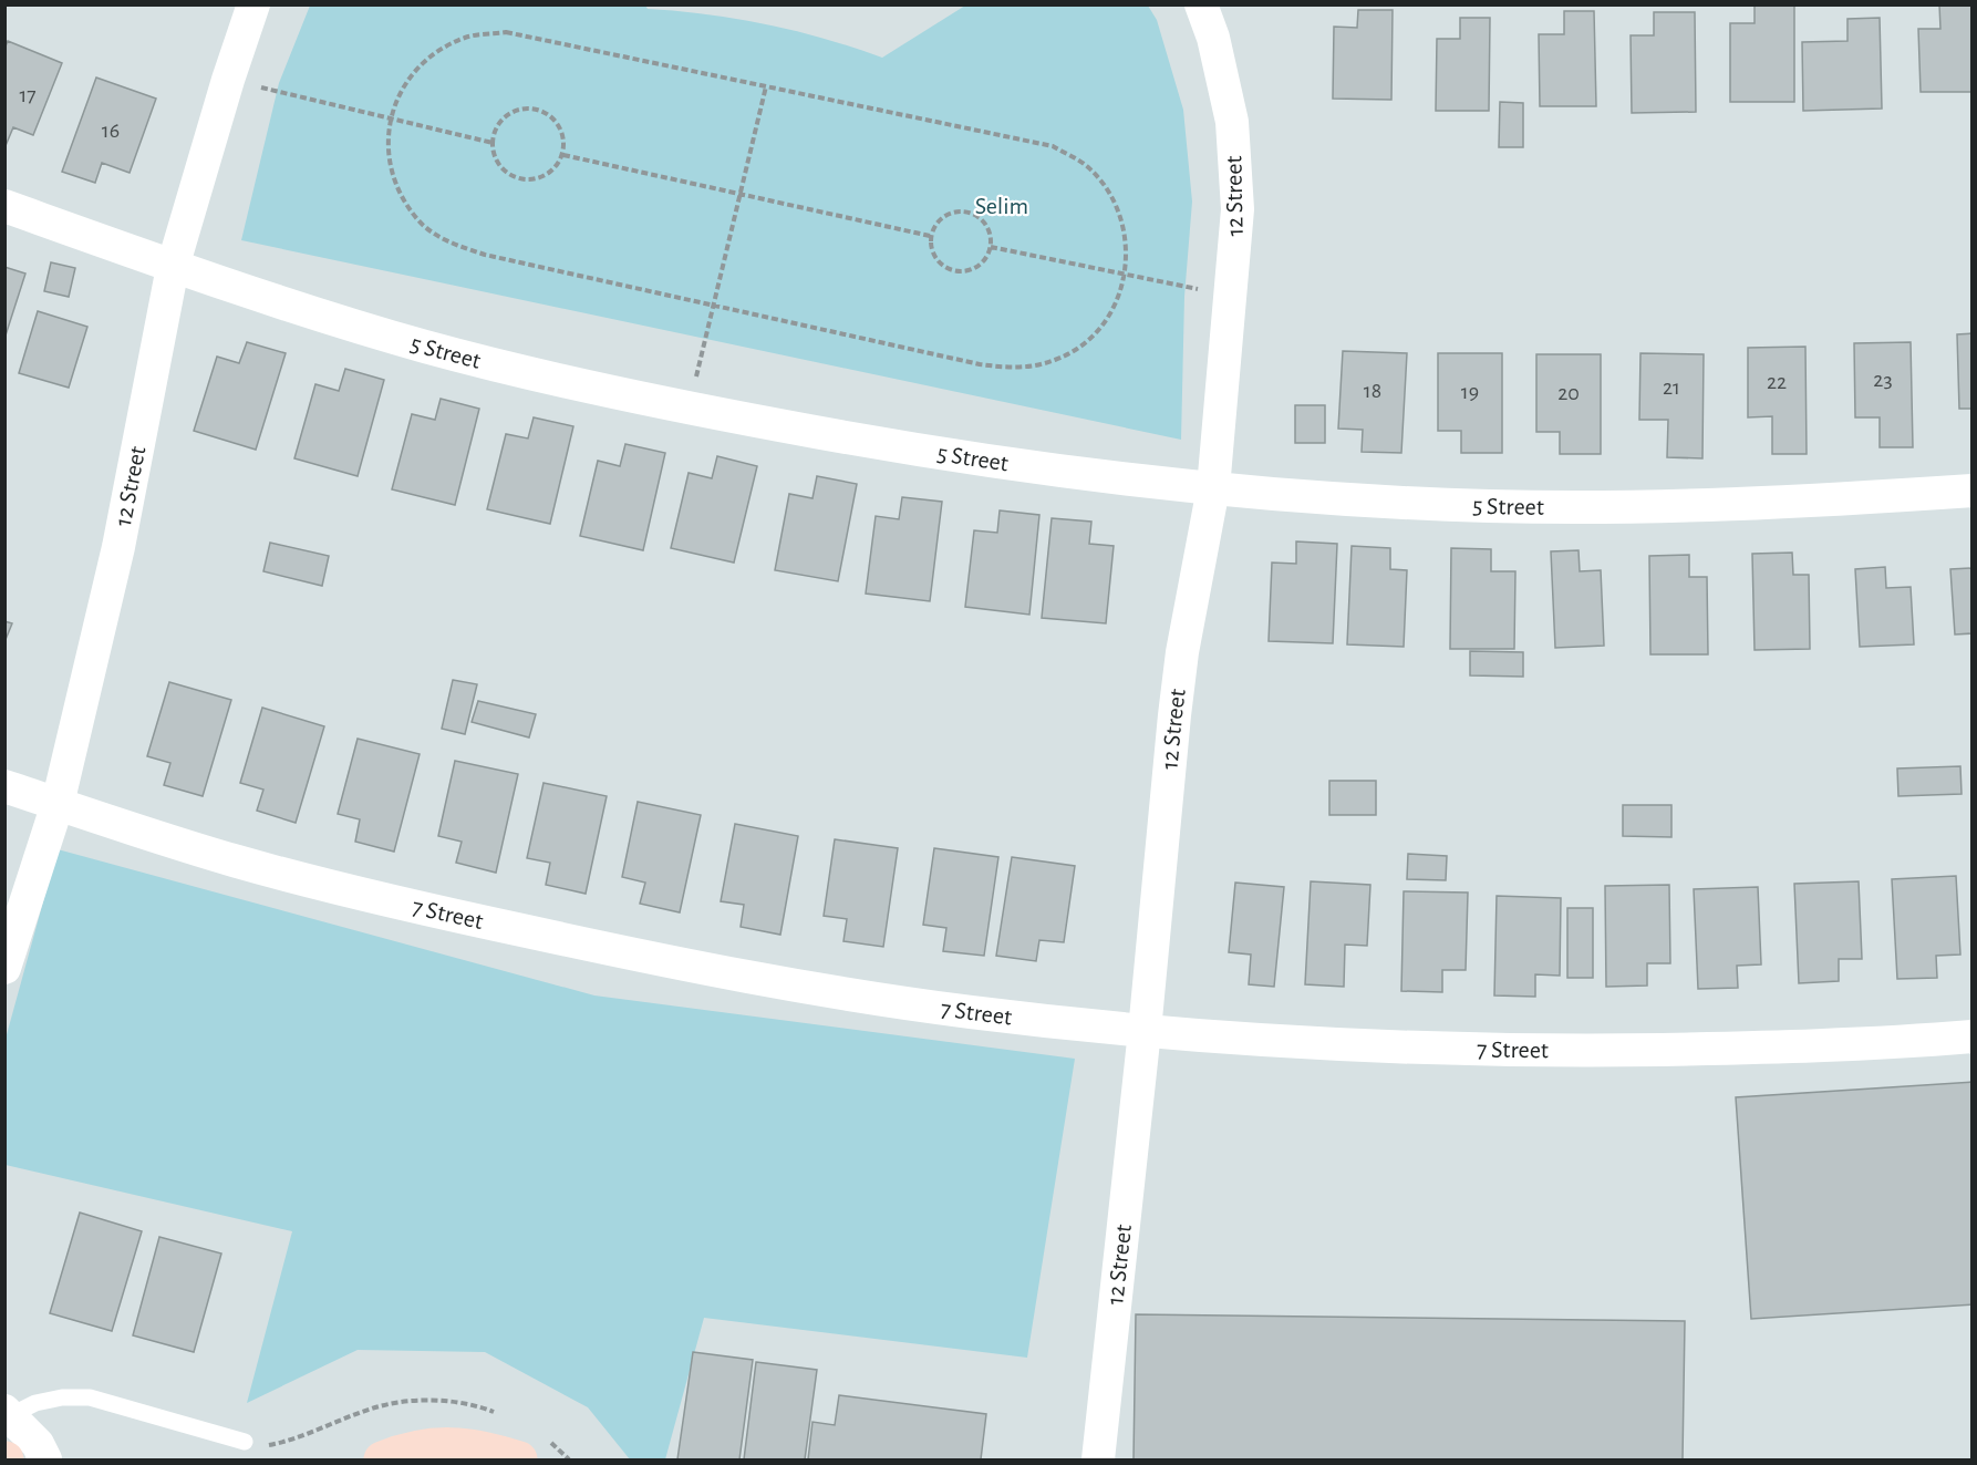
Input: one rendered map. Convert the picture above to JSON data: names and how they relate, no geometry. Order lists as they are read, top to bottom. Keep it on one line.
{"streets":{"street":["12 Street","5 Street","7 Street"]},"crossings":[["12 Street","5 Street"],["12 Street","7 Street"]],"parks":["Selim"],"house_numbers":["17","16","23","22","21","18","19","20"]}
